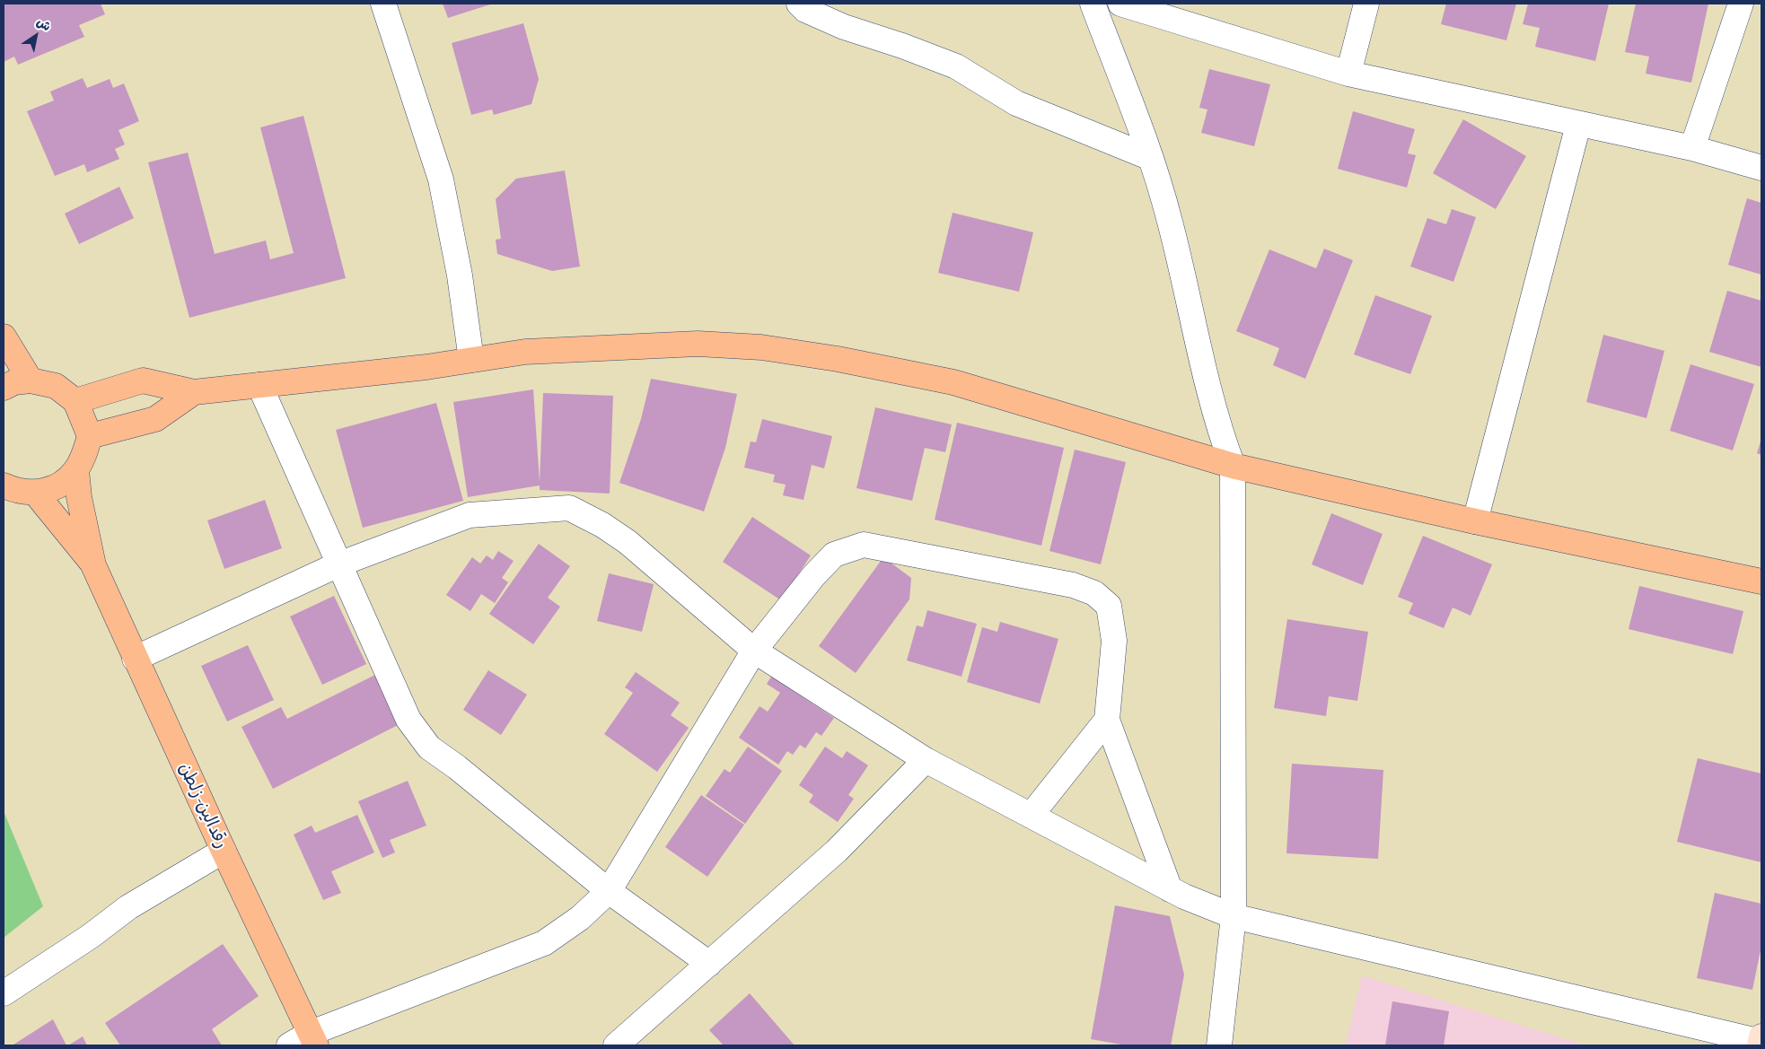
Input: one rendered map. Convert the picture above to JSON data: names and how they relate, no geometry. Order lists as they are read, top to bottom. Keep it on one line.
{"streets":{"main road":["رقدالين-زلطن"]},"north":"top right"}
